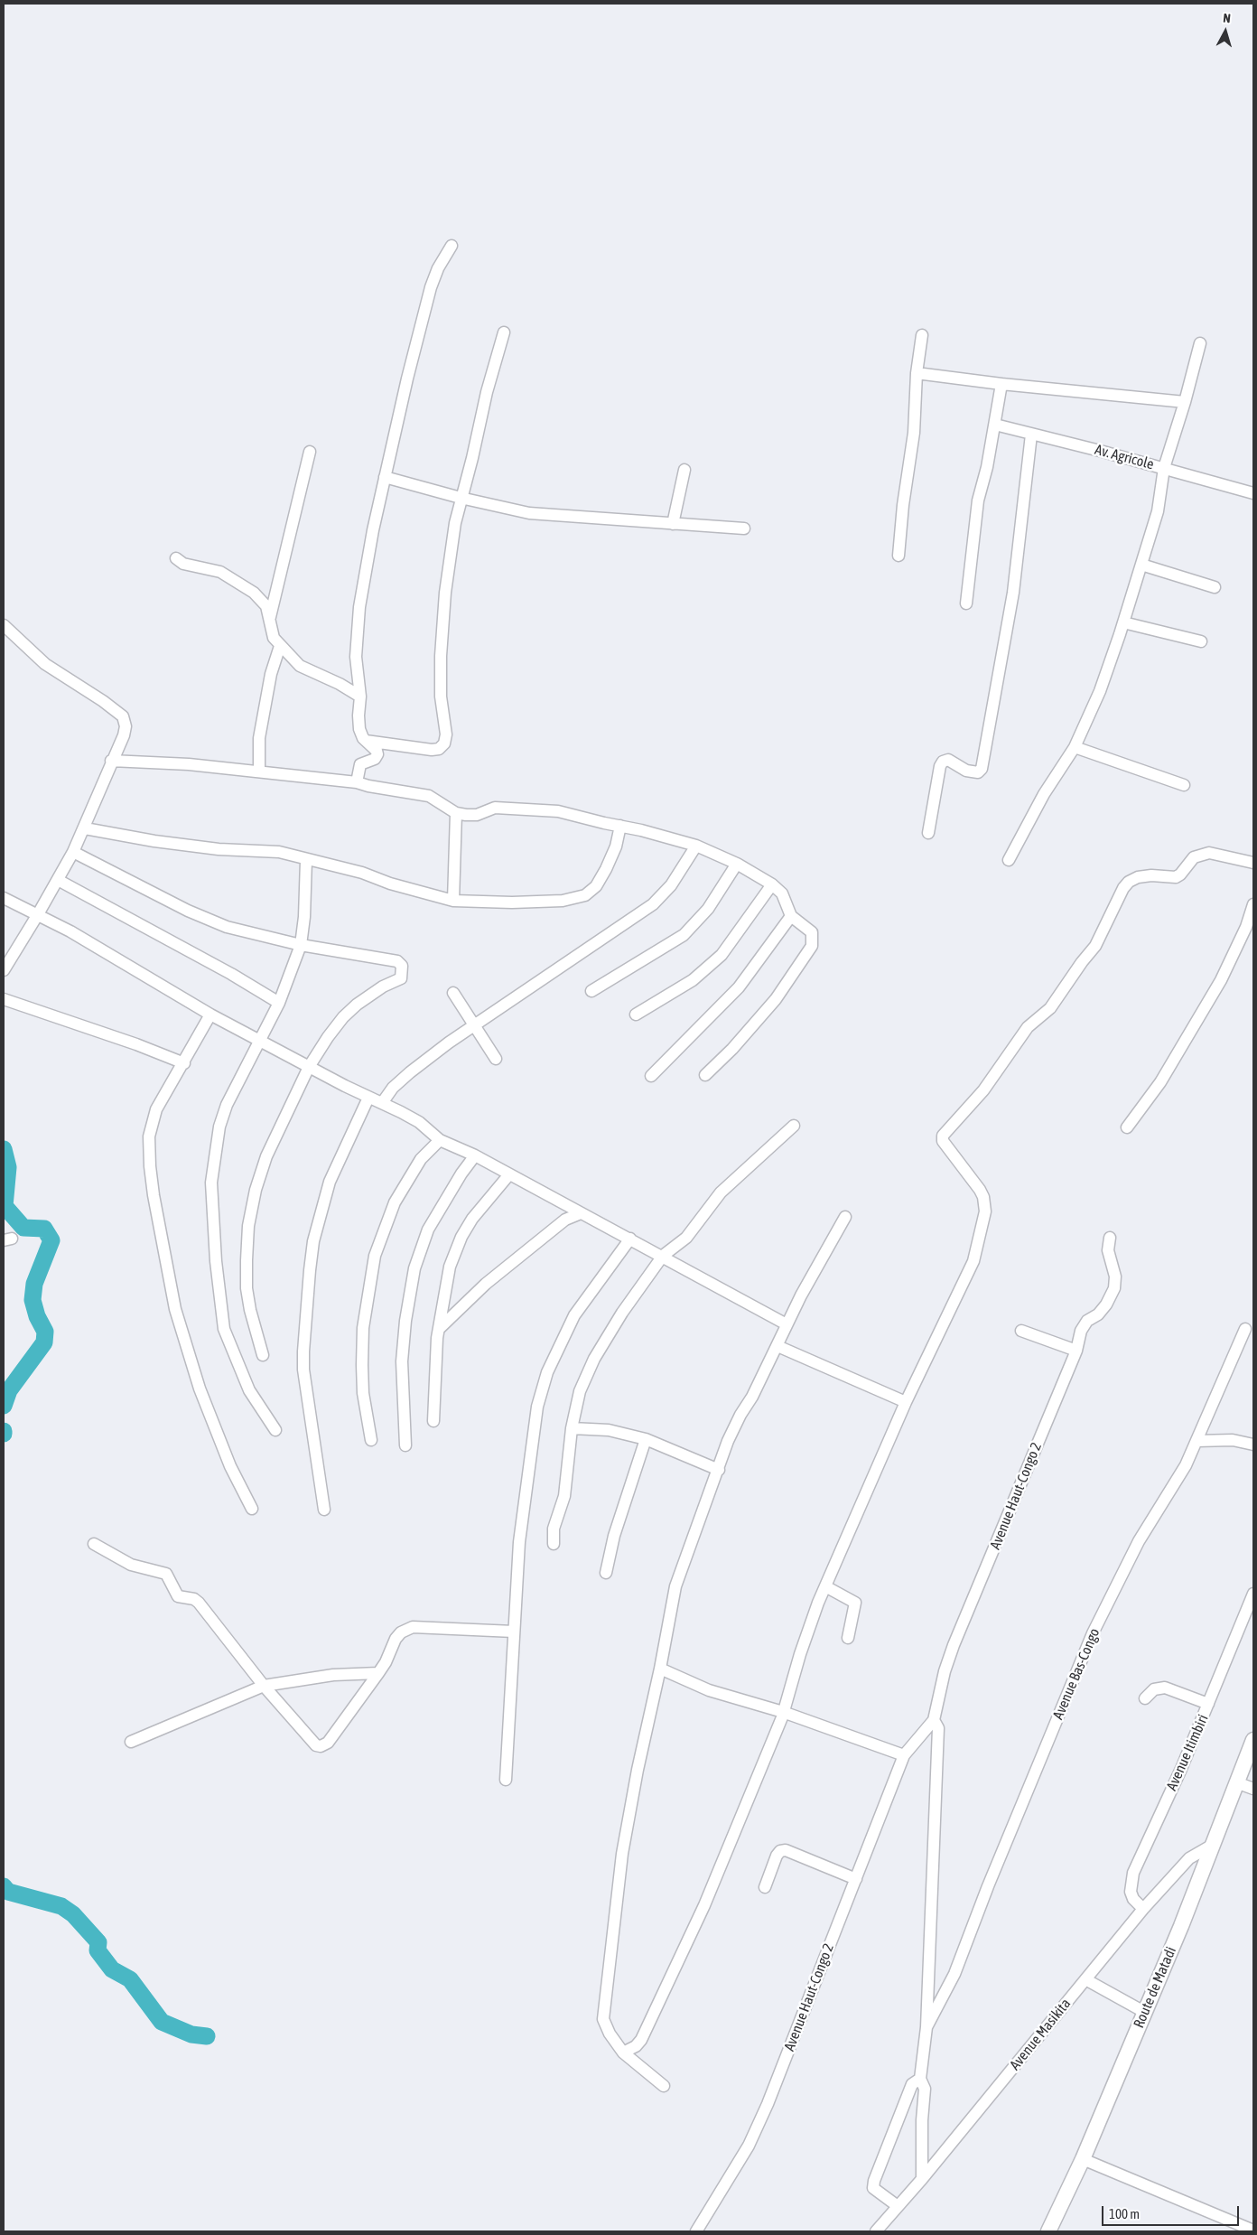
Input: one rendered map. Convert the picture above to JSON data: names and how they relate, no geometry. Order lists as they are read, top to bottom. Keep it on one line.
{"streets":{"main road":["Route de Matadi"],"street":["Av. Agricole","Avenue Haut-Congo 2","Avenue Bas-Congo","Avenue Itimbiri","Avenue Masikita"]},"crossings":[["Avenue Itimbiri","Avenue Masikita"],["Route de Matadi","Avenue Masikita"]],"scale_bar":"100 m","north":"top"}
